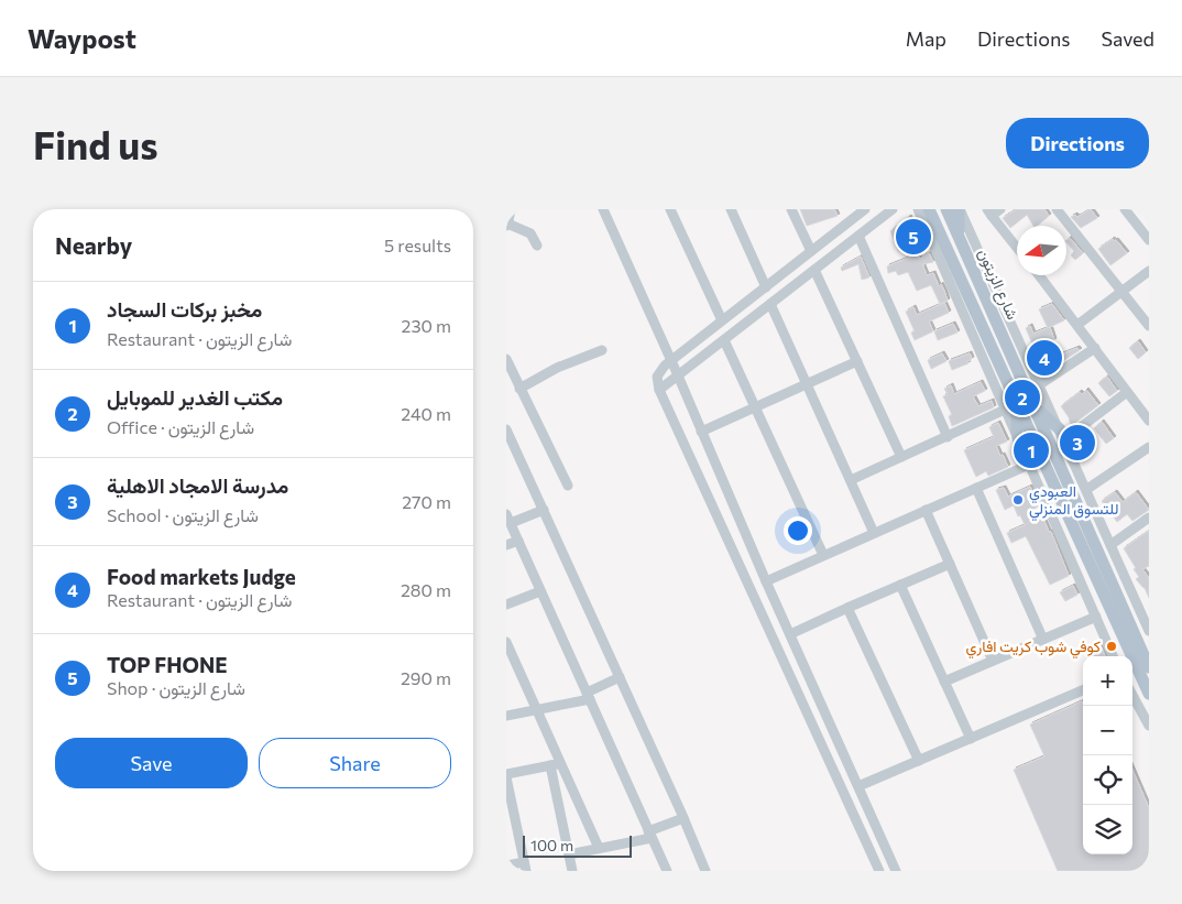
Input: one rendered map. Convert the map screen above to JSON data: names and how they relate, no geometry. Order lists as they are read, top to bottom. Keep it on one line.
{"streets":{"main road":["شارع الزيتون"]},"places":["العبودي للتسوق المنزلي","كوفي شوب كريت افاري"],"scale_bar":"100 m","north":"left","page":{"header":"Waypost","nav":["Map","Directions","Saved"],"buttons":["Directions",["Save","Share"]],"title":"Find us","heading":["Nearby","5 results"],"pins":["5","4","2","3","1"],"list":[{"mark":"1","name":"مخبز بركات السجاد","note":"Restaurant · شارع الزيتون","value":"230 m"},{"mark":"2","name":"مكتب الغدير للموبايل","note":"Office · شارع الزيتون","value":"240 m"},{"mark":"3","name":"مدرسة الامجاد الاهلية","note":"School · شارع الزيتون","value":"270 m"},{"mark":"4","name":"Food markets Judge","note":"Restaurant · شارع الزيتون","value":"280 m"},{"mark":"5","name":"TOP FHONE","note":"Shop · شارع الزيتون","value":"290 m"}],"map_buttons":["+","−"],"scale":"100 m"}}
